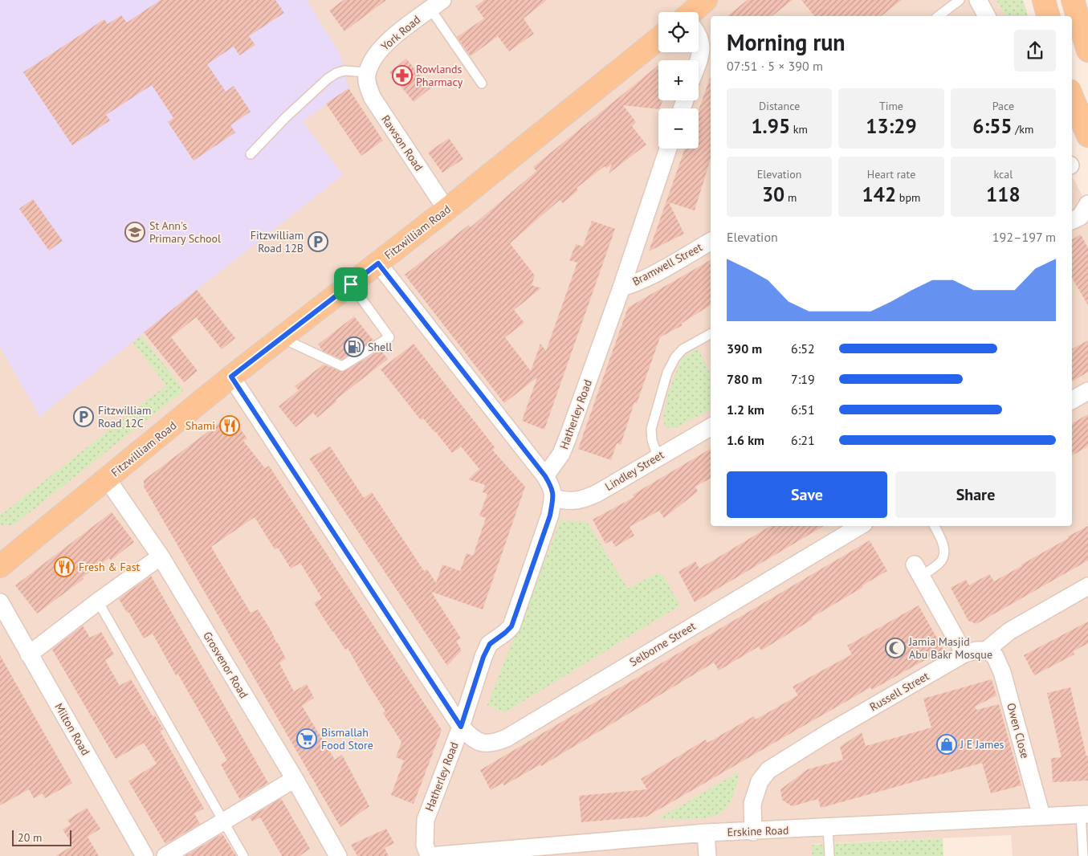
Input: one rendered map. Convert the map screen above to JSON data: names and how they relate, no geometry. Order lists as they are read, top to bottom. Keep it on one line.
{"streets":{"main road":["Fitzwilliam Road"],"street":["York Road","Rawson Road","Bramwell Street","Hatherley Road","Lindley Street","Selborne Street","Grosvenor Road","Russell Street","Milton Road","Owen Close","Erskine Road"]},"crossings":[["York Road","Rawson Road"],["Rawson Road","Fitzwilliam Road"],["Fitzwilliam Road","Selborne Street"],["Fitzwilliam Road","Grosvenor Road"],["Bramwell Street","Hatherley Road"],["Hatherley Road","Lindley Street"],["Hatherley Road","Selborne Street"],["Hatherley Road","Erskine Road"],["Russell Street","Owen Close"],["Russell Street","Erskine Road"],["Owen Close","Erskine Road"]],"places":{"pharmacy":["Rowlands Pharmacy"],"school or university":["St Ann's Primary School"],"parking":["Fitzwilliam Road 12B","Fitzwilliam Road 12C"],"fuel station":["Shell"],"restaurant":["Shami","Fresh & Fast"],"mosque":["Jamia Masjid Abu Bakr Mosque"],"supermarket":["Bismallah Food Store"],"shop":["J E James"]},"scale_bar":"20 m","page":{"map_buttons":["+","−"],"heading":["Morning run","07:51 · 5 × 390 m"],"stats":[["Distance","1.95 km"],["Time","13:29"],["Pace","6:55 /km"],["Elevation","30 m"],["Heart rate","142 bpm"],["kcal","118"]],"chart":["Elevation","192–197 m"],"list":[{"name":"390 m","note":"6:52"},{"name":"780 m","note":"7:19"},{"name":"1.2 km","note":"6:51"},{"name":"1.6 km","note":"6:21"}],"buttons":["Save","Share"],"scale":"20 m"}}
